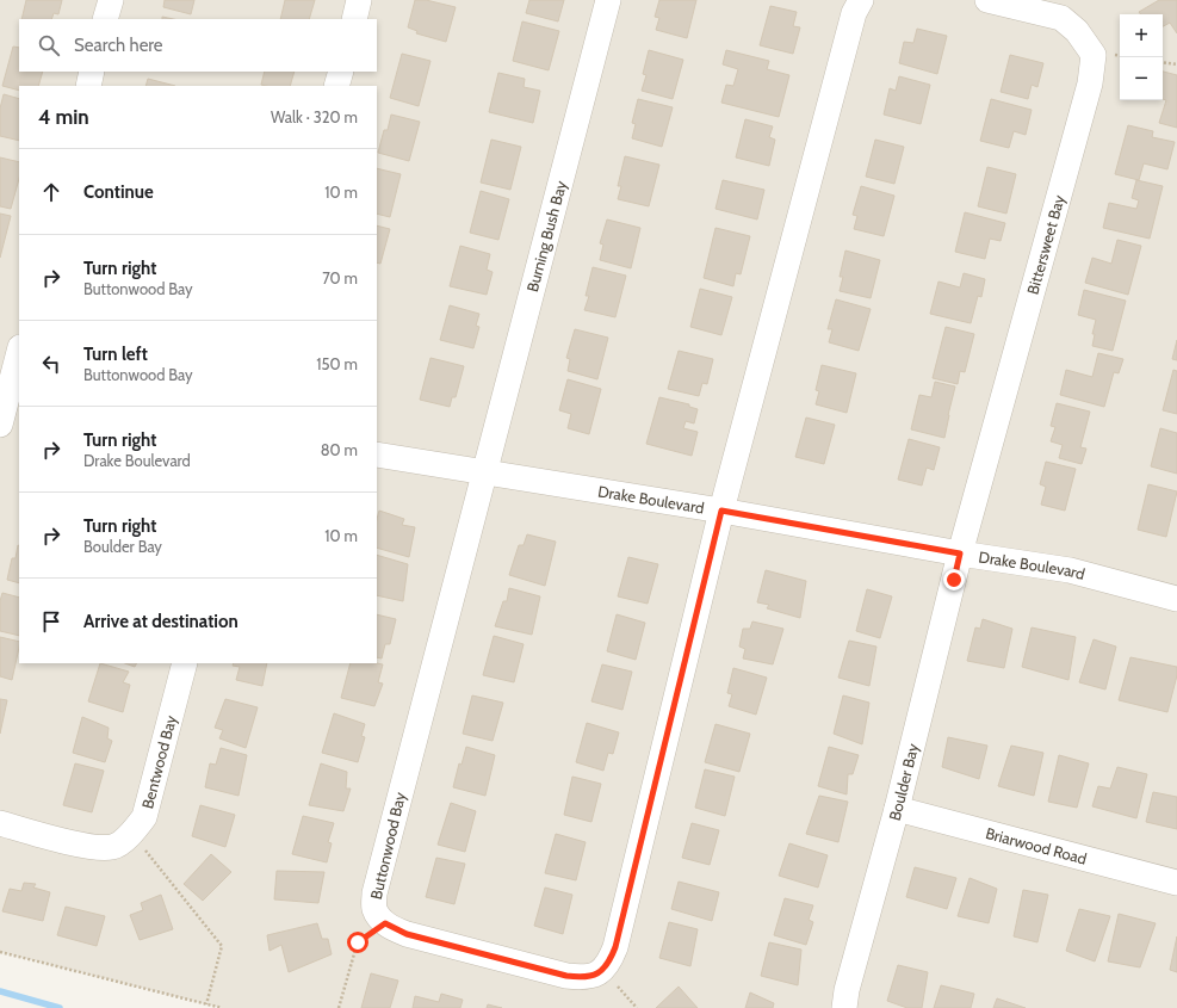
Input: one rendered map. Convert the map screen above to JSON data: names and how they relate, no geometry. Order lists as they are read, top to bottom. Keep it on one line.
{"streets":{"street":["Burning Bush Bay","Bittersweet Bay","Drake Boulevard","Bentwood Bay","Boulder Bay","Buttonwood Bay","Briarwood Road"]},"crossings":[["Burning Bush Bay","Drake Boulevard"],["Burning Bush Bay","Buttonwood Bay"],["Bittersweet Bay","Drake Boulevard"],["Bittersweet Bay","Boulder Bay"],["Drake Boulevard","Boulder Bay"],["Drake Boulevard","Buttonwood Bay"],["Boulder Bay","Briarwood Road"]],"page":{"map_buttons":["+","−"],"search":"Search here","heading":["4 min","Walk · 320 m"],"list":[["Continue","10 m"],["Turn right","Buttonwood Bay","70 m"],["Turn left","Buttonwood Bay","150 m"],["Turn right","Drake Boulevard","80 m"],["Turn right","Boulder Bay","10 m"],"Arrive at destination"]}}
